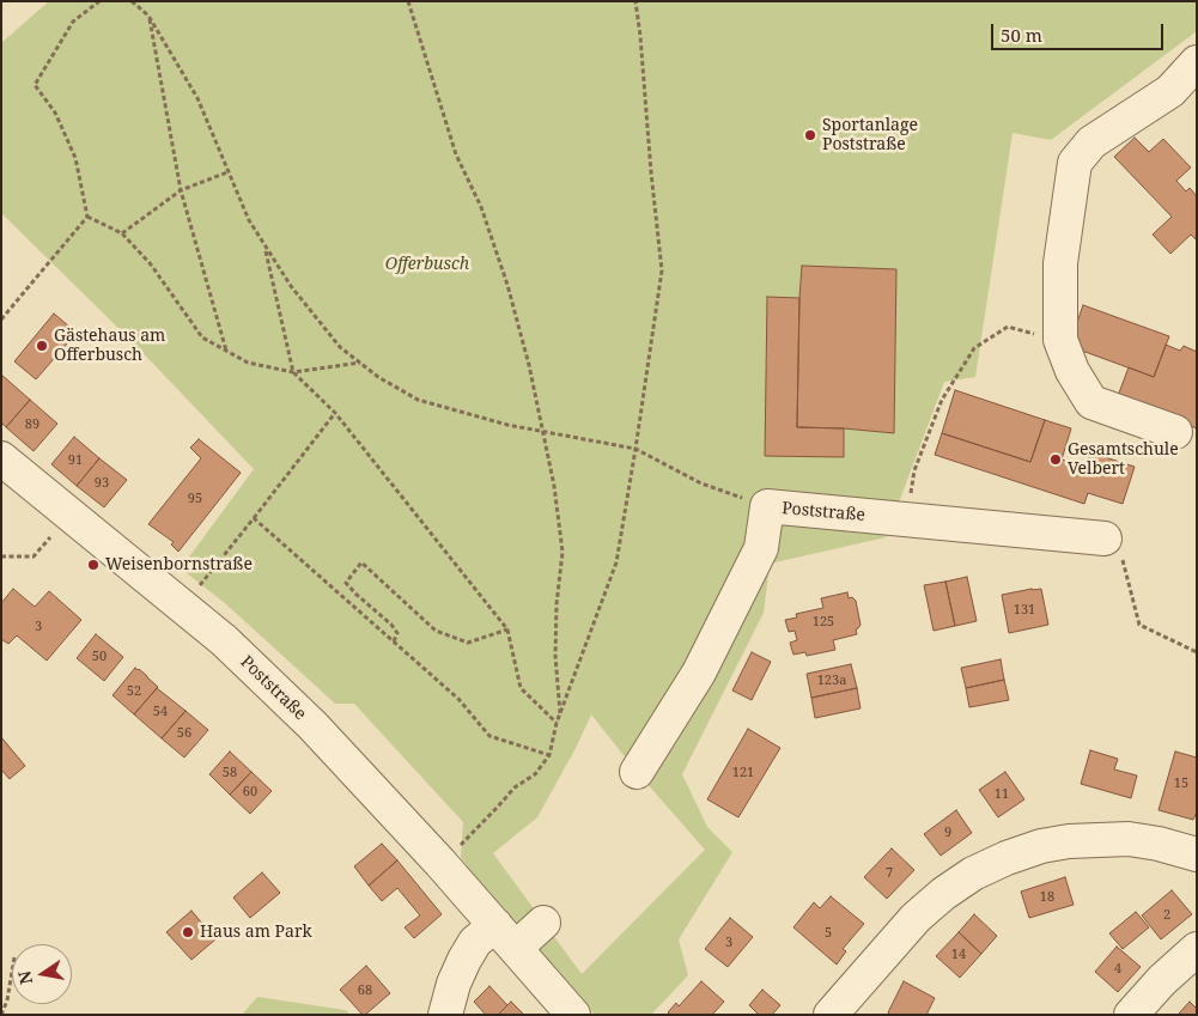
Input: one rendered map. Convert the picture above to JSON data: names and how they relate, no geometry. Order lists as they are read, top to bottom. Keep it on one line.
{"streets":{"street":["Poststraße"]},"parks":["Offerbusch"],"places":["Sportanlage Poststraße","Gästehaus am Offerbusch","Gesamtschule Velbert","Weisenbornstraße","Haus am Park"],"house_numbers":["89","91","93","95","131","125","3","50","123a","52","54","56","58","121","15","60","11","9","7","18","2","5","3","14","4","68"],"scale_bar":"50 m","north":"left"}
